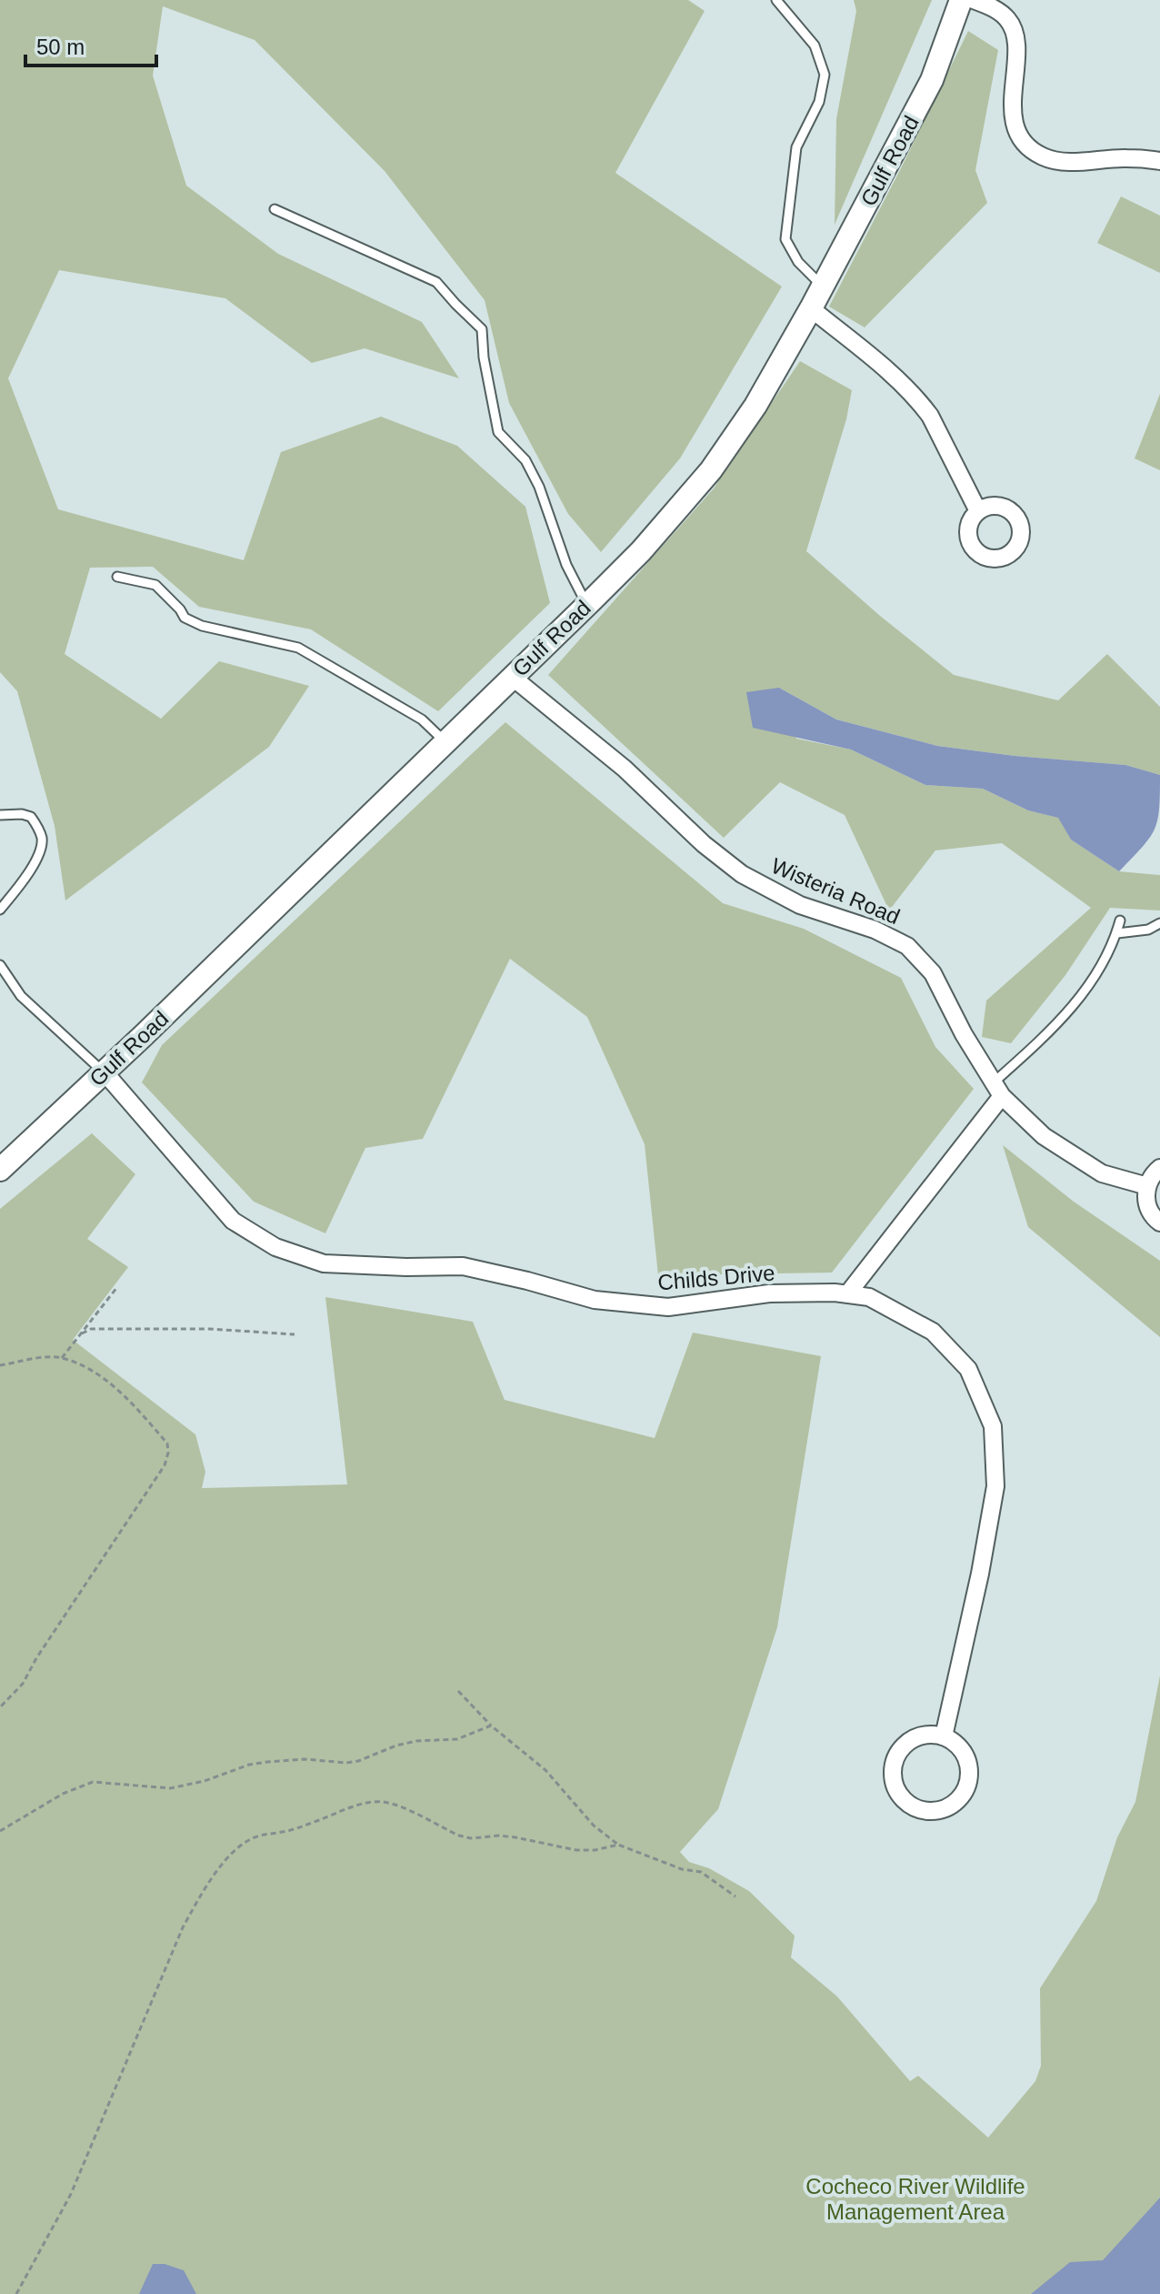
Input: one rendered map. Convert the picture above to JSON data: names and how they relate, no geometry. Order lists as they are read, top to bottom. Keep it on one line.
{"streets":{"street":["Gulf Road","Wisteria Road","Childs Drive"]},"crossings":[["Gulf Road","Wisteria Road"],["Gulf Road","Childs Drive"]],"parks":["Cocheco River Wildlife Management Area"],"scale_bar":"50 m"}
